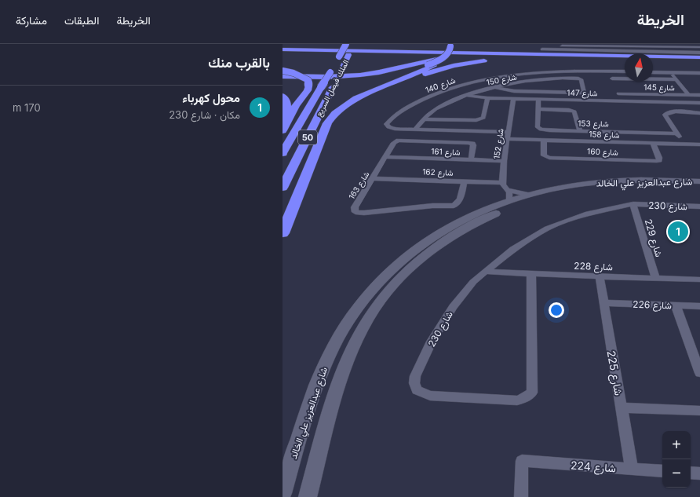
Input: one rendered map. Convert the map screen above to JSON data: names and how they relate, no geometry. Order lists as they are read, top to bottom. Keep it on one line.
{"streets":{"highway":["الملك فيصل السريع","50"],"street":["شارع 150","شارع 140","شارع 145","شارع 147","شارع 153","شارع 158","شارع 152","شارع 161","شارع 160","شارع 162","شارع عبدالعزيز علي الخالد","شارع 163","شارع 230","شارع 229","شارع 228","شارع 226","شارع 225","شارع 224"]},"crossings":[["شارع 150","شارع 140"],["شارع 150","شارع 147"],["شارع 140","شارع 152"],["شارع 147","شارع 153"],["شارع 147","شارع 152"],["شارع 158","شارع 152"],["شارع 158","شارع 160"],["شارع 152","شارع 161"],["شارع 152","شارع 162"],["شارع 161","شارع 163"],["شارع 162","شارع 163"],["شارع 230","شارع 229"],["شارع 230","شارع 228"],["شارع 229","شارع 228"],["شارع 228","شارع 225"],["شارع 226","شارع 225"],["شارع 225","شارع 224"]],"north":"top","page":{"header":"الخريطة","nav":["الخريطة","الطبقات","مشاركة"],"heading":"بالقرب منك","list":[{"mark":"1","name":"محول كهرباء","note":"مكان · شارع 230","value":"170 m"}],"pins":"1","map_buttons":["+","−"]}}
